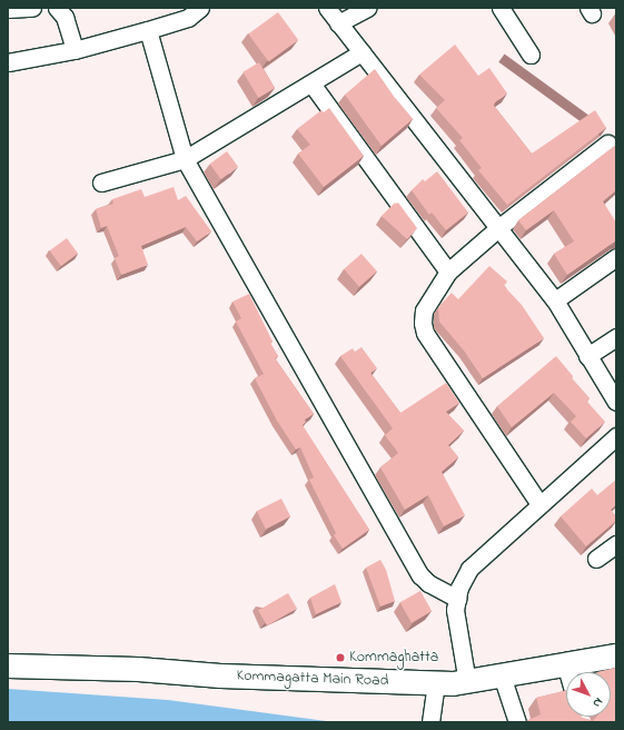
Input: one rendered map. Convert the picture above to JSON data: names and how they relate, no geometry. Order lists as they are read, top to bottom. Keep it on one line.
{"streets":{"main road":["Kommagatta Main Road"]},"places":["Kommaghatta"],"north":"bottom right"}
